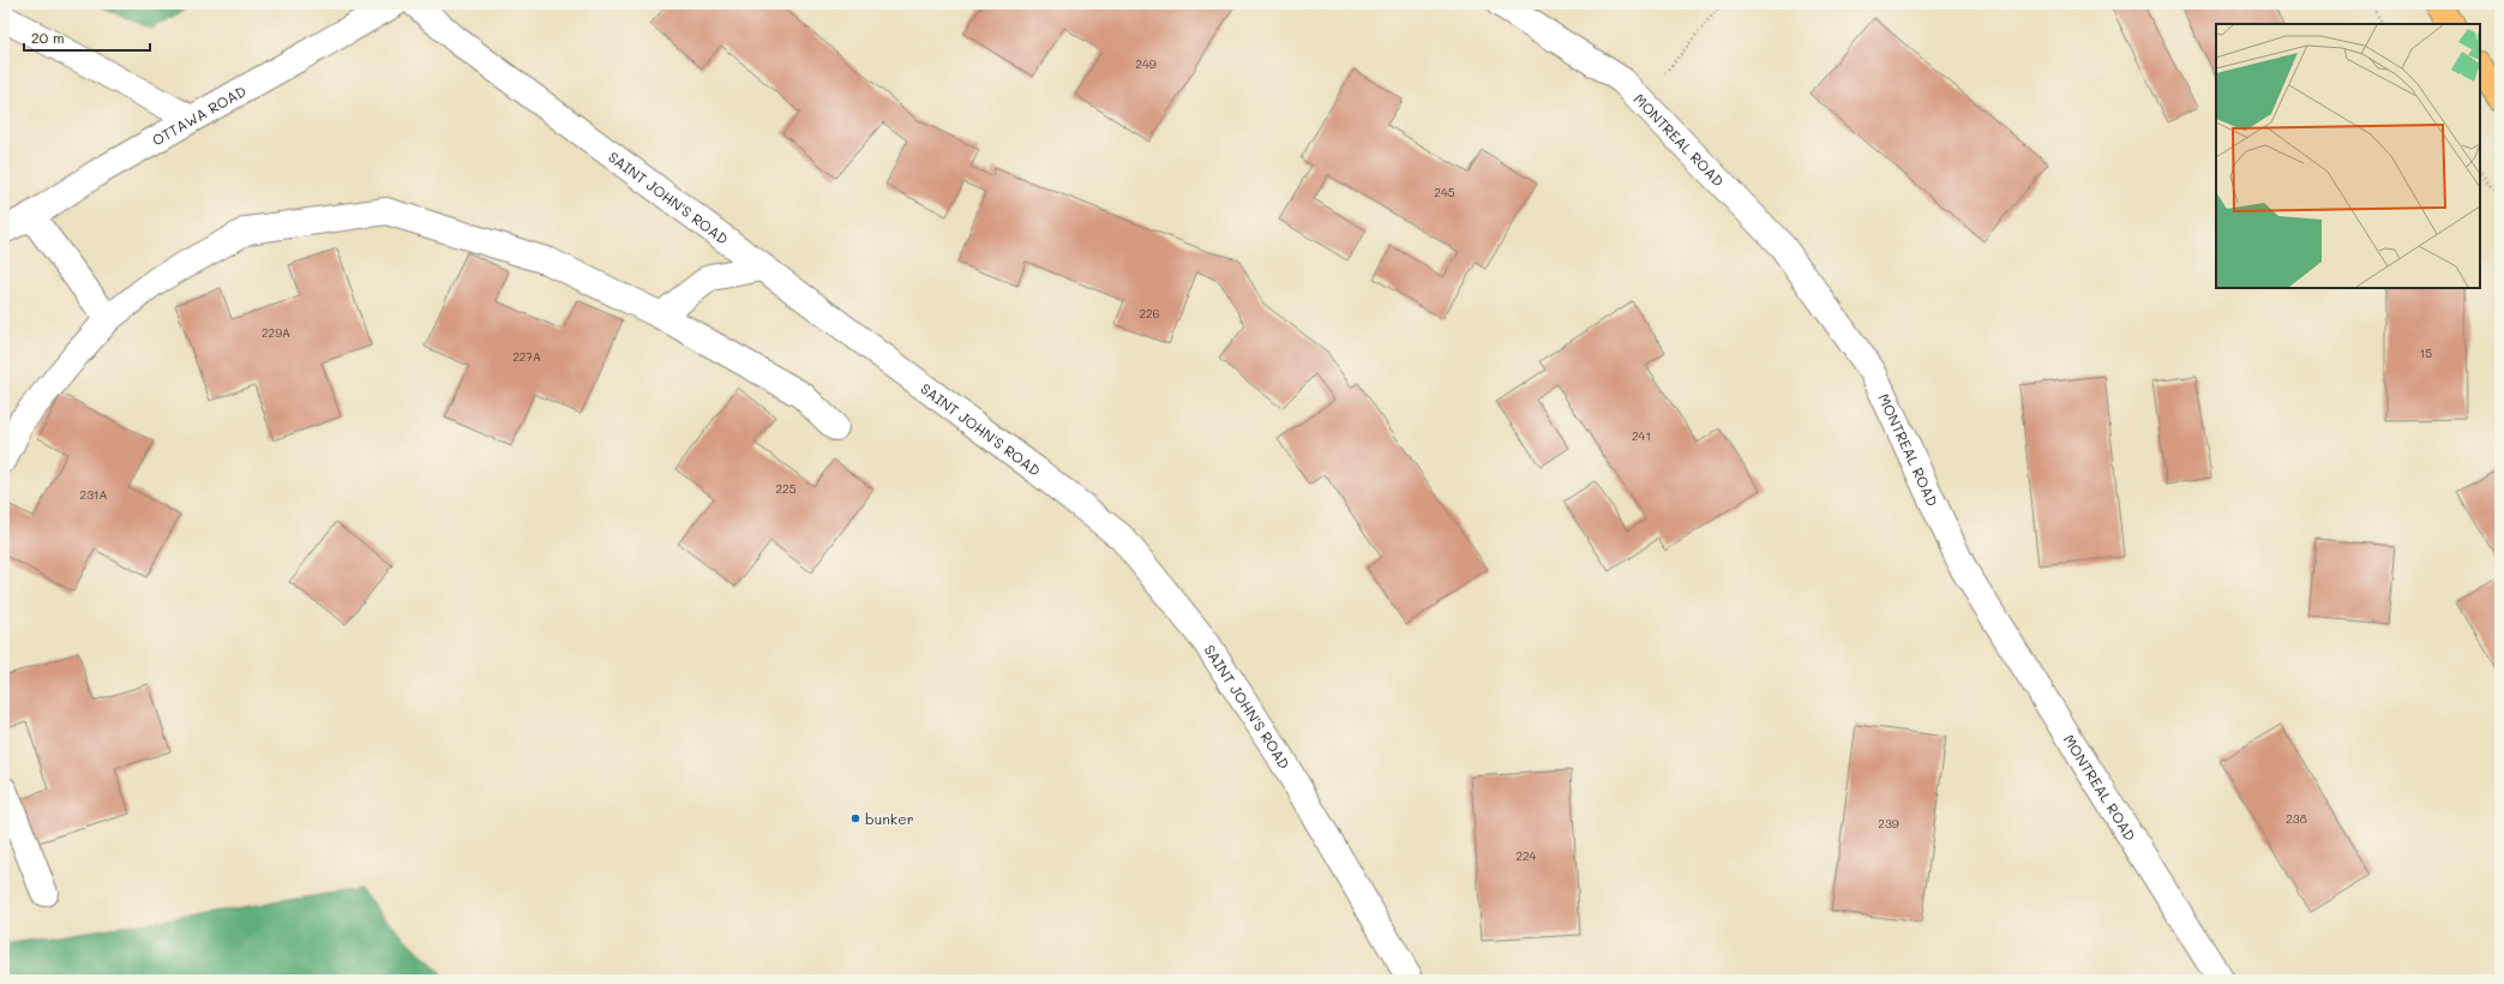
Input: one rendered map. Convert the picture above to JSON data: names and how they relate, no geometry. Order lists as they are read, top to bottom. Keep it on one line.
{"streets":{"street":["OTTAWA ROAD","MONTREAL ROAD","SAINT JOHN'S ROAD"]},"places":["bunker"],"house_numbers":["249","245","226","229A","15","227A","241","225","231A","238","239","224"],"scale_bar":"20 m"}
